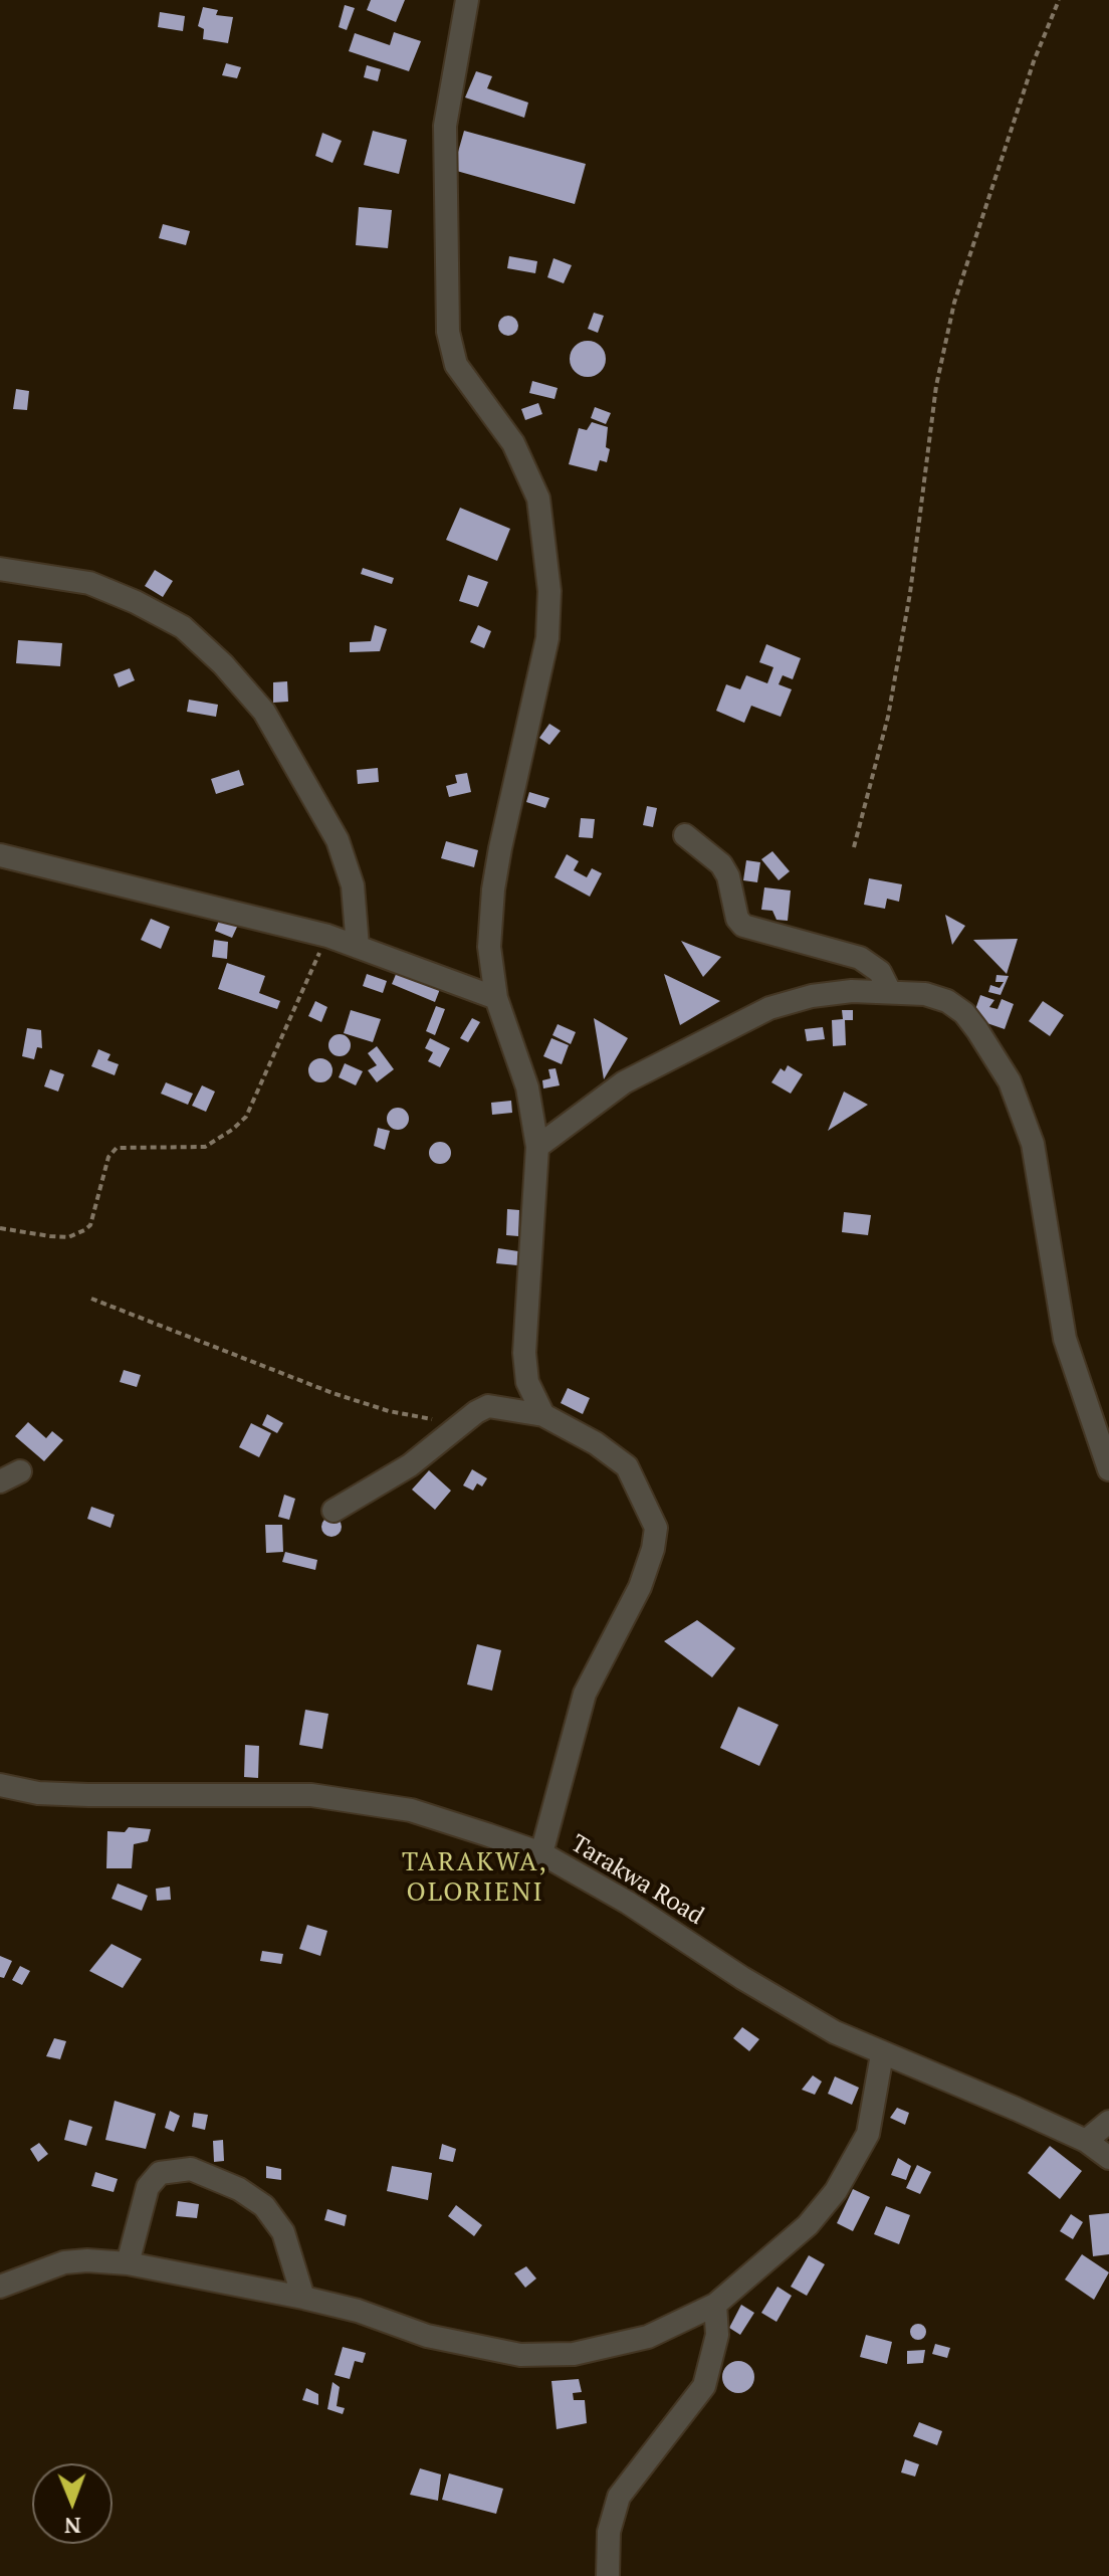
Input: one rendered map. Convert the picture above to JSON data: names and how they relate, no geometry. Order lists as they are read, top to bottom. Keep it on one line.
{"streets":{"street":["Tarakwa Road"]},"districts":["TARAKWA, OLORIENI"],"north":"bottom"}
